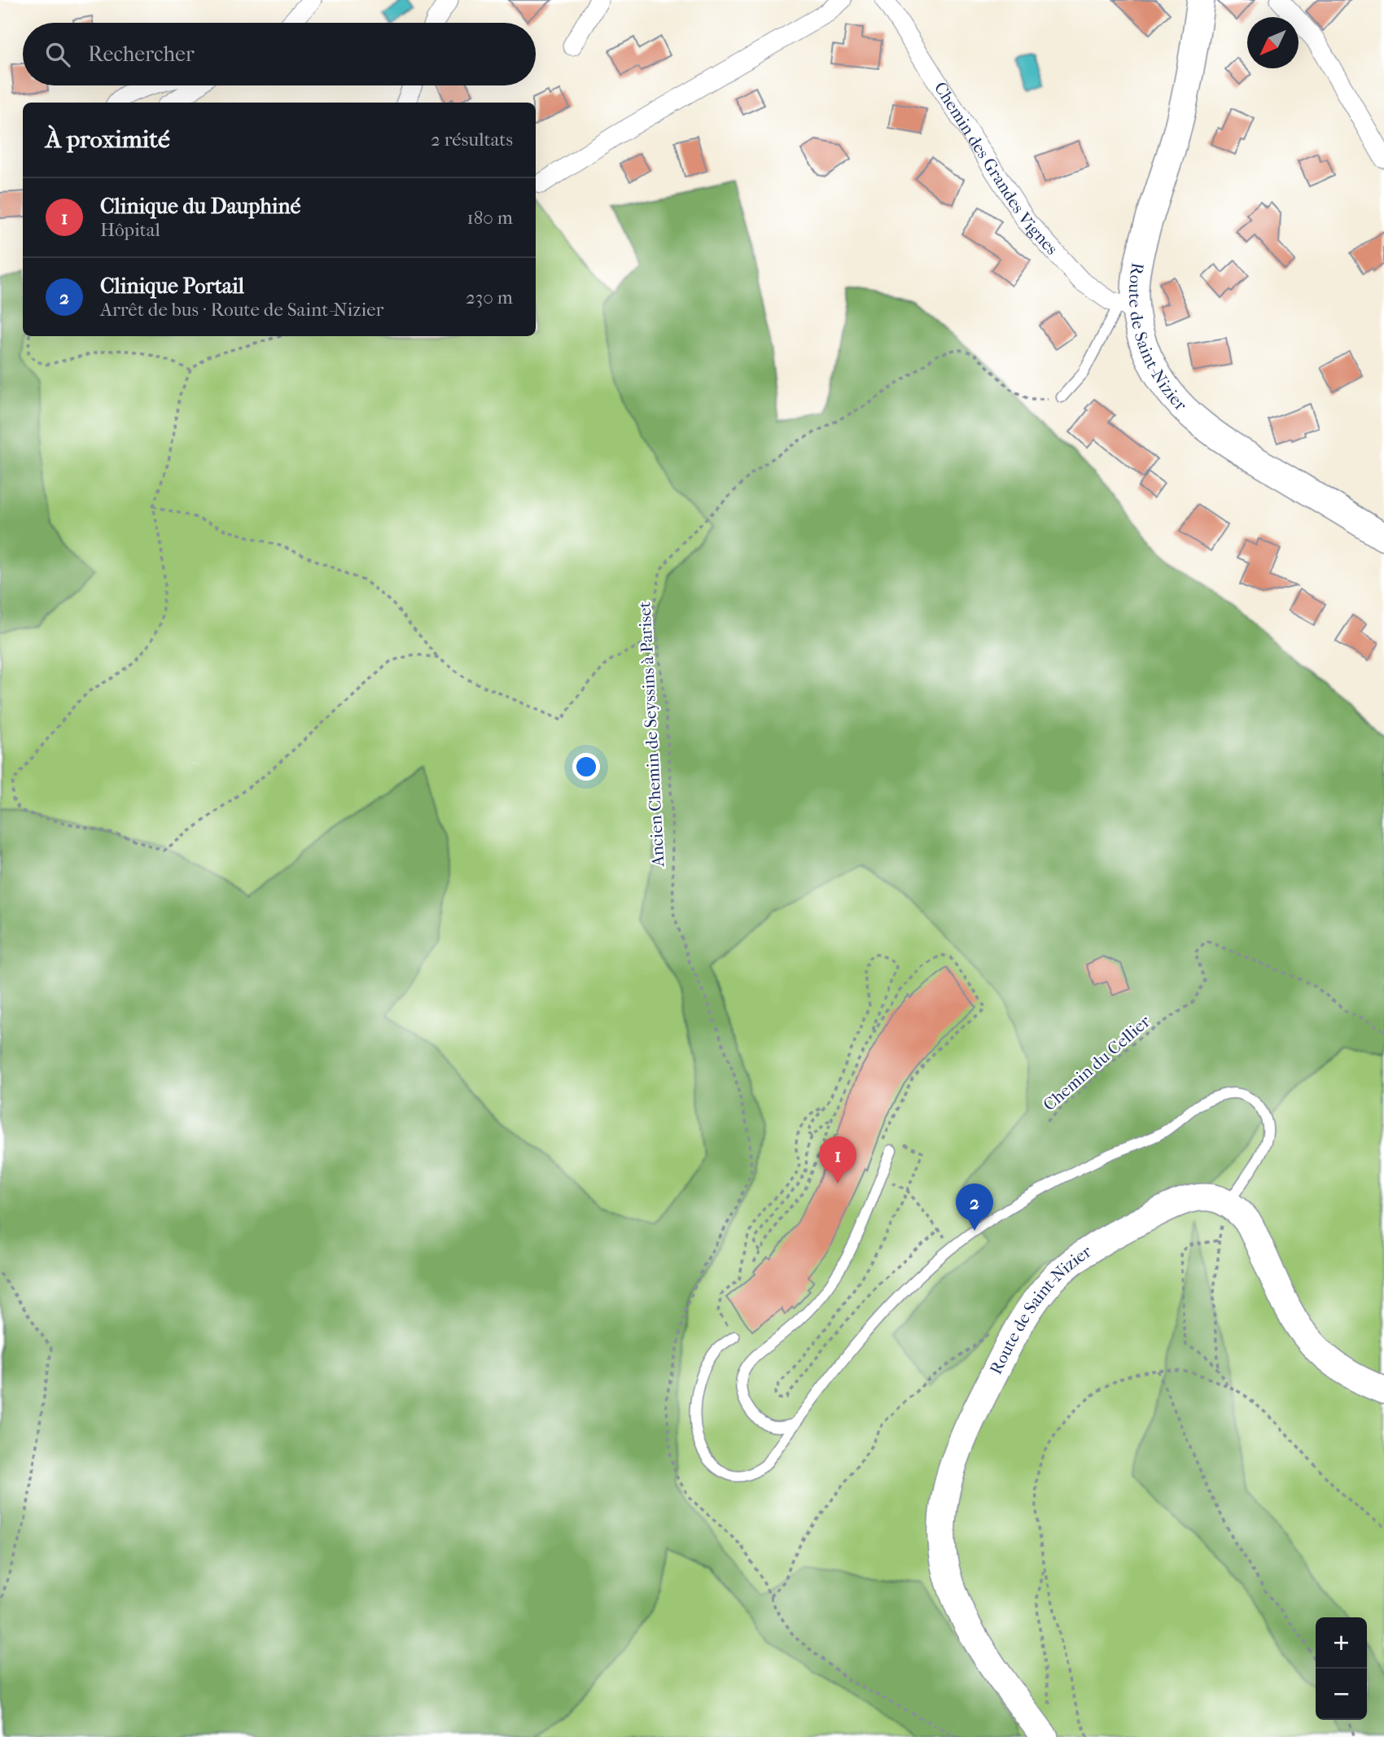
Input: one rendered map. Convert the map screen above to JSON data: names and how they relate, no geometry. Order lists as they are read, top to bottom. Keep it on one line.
{"streets":{"main road":["Route de Saint-Nizier"],"street":["Chemin des Grandes Vignes"],"path":["Ancien Chemin de Seyssins à Pariset","Chemin du Cellier"]},"crossings":[["Chemin des Grandes Vignes","Route de Saint-Nizier"]],"north":"bottom left","page":{"search":"Rechercher","heading":["À proximité","2 résultats"],"list":[{"mark":"1","name":"Clinique du Dauphiné","note":"Hôpital","value":"180 m"},{"mark":"2","name":"Clinique Portail","note":"Arrêt de bus · Route de Saint-Nizier","value":"230 m"}],"pins":["1","2"],"map_buttons":["+","−"]}}
